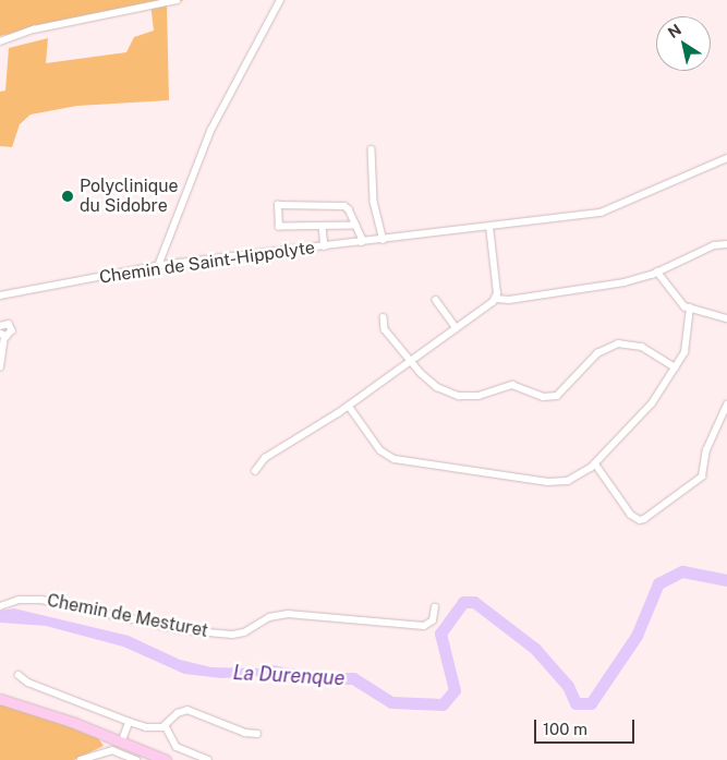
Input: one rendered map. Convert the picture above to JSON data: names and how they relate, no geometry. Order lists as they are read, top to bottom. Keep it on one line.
{"streets":{"street":["Chemin de Saint-Hippolyte","Chemin de Mesturet"]},"water":["La Durenque"],"places":["Polyclinique du Sidobre"],"scale_bar":"100 m","north":"top left"}
